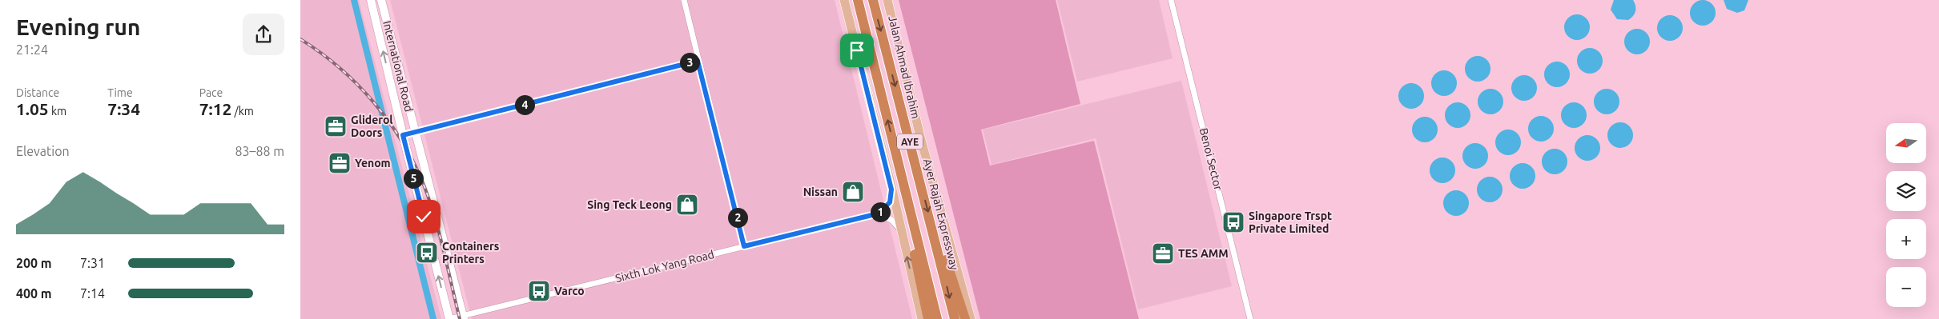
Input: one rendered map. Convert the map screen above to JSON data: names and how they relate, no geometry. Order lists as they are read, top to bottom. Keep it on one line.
{"streets":{"highway":["AYE","Ayer Rajah Expressway"],"main road":["International Road","Jalan Ahmad Ibrahim"],"street":["Benoi Sector","Sixth Lok Yang Road"]},"crossings":[["International Road","Sixth Lok Yang Road"]],"places":{"office":["Gliderol Doors","Yenom","TES AMM"],"shop":["Nissan","Sing Teck Leong"],"bus stop":["Singapore Trspt Private Limited","Containers Printers","Varco"]},"north":"left","page":{"heading":["Evening run","21:24"],"pins":["3","4","5","1","2"],"stats":[["Distance","1.05 km"],["Time","7:34"],["Pace","7:12 /km"]],"map_buttons":["+","−"],"chart":["Elevation","83–88 m"],"list":[{"name":"200 m","note":"7:31"},{"name":"400 m","note":"7:14"}]}}
